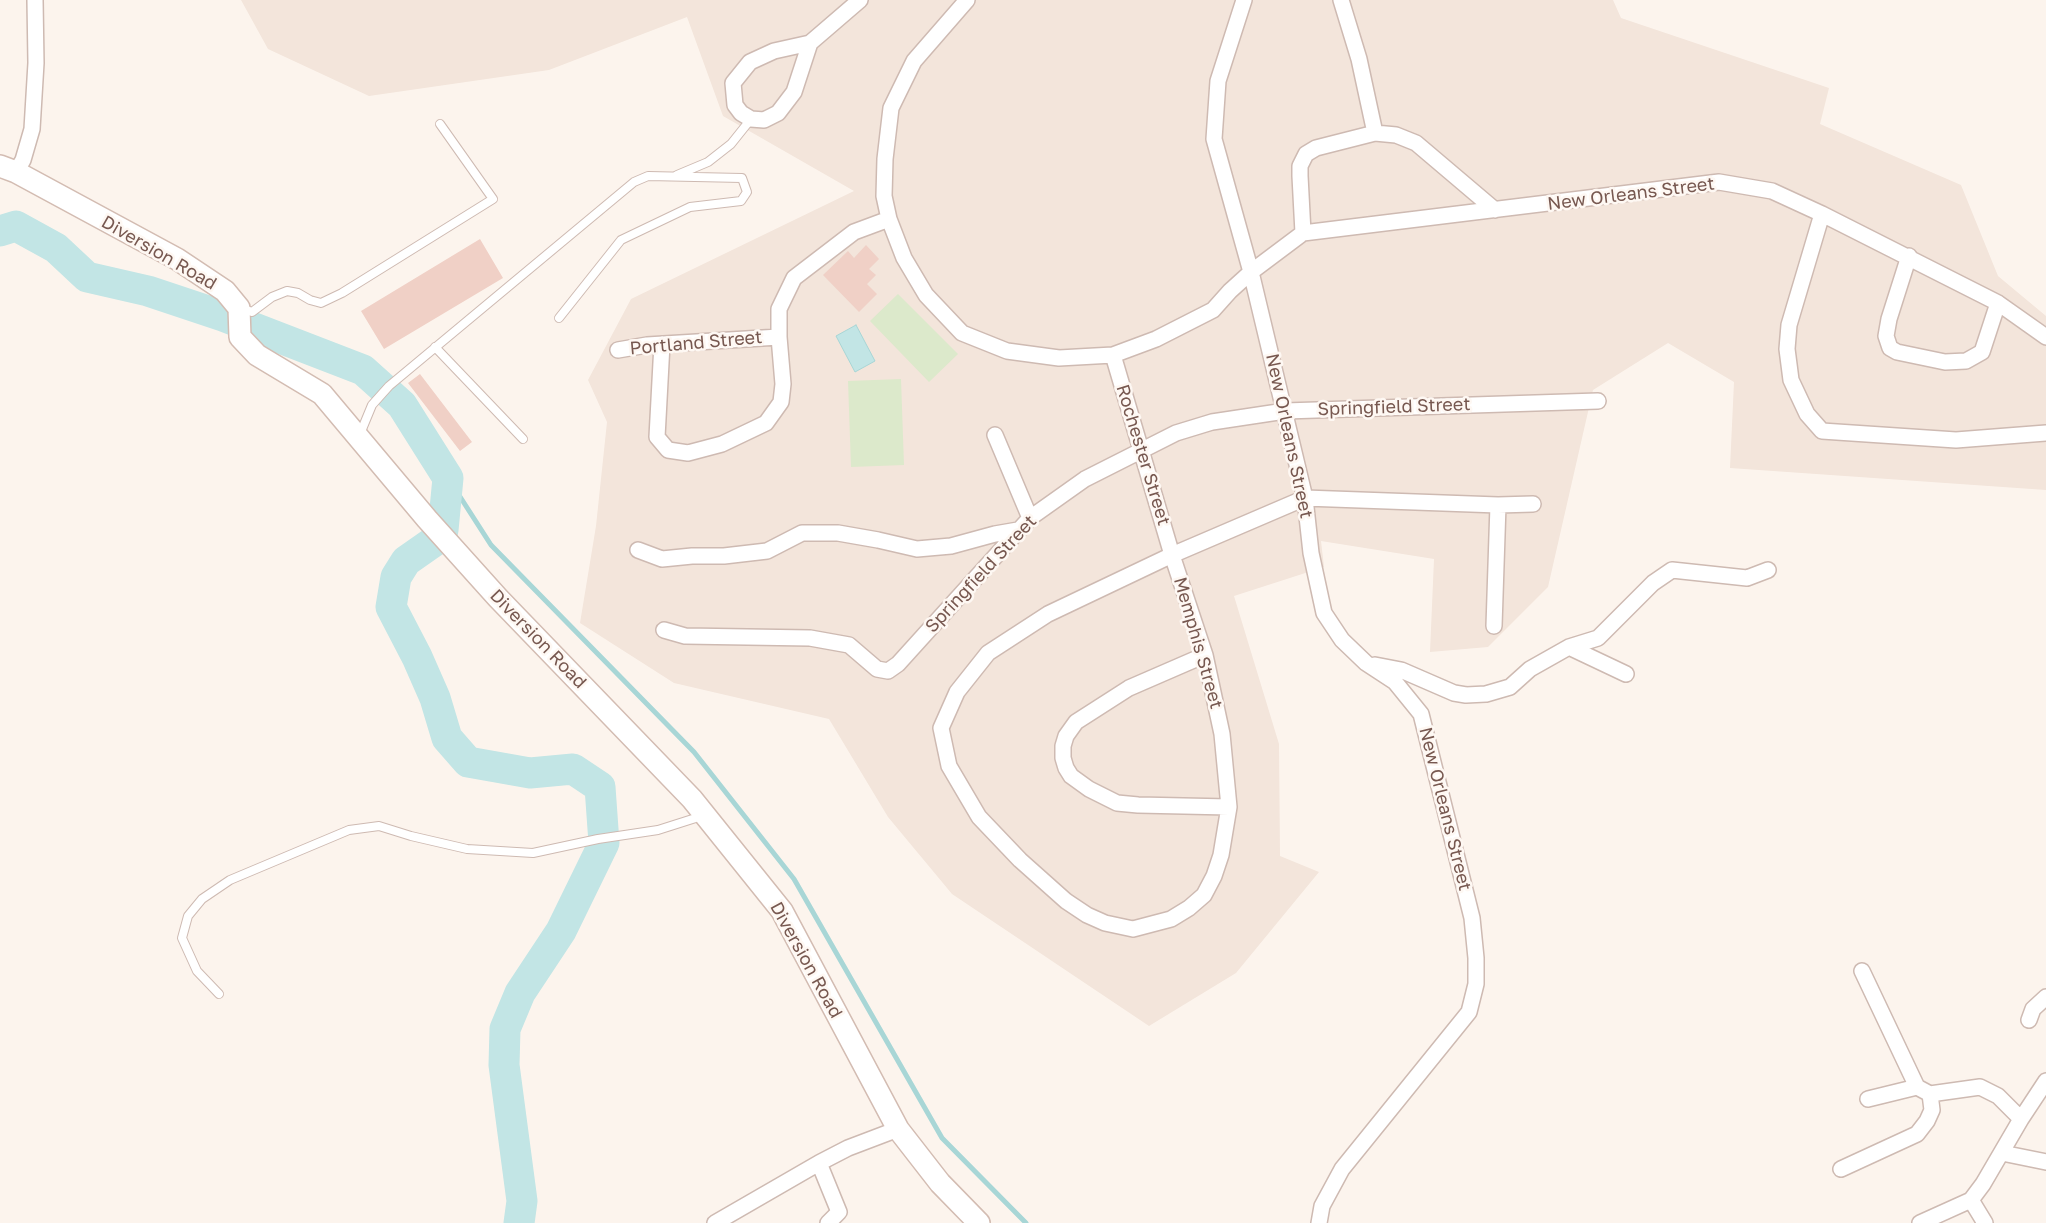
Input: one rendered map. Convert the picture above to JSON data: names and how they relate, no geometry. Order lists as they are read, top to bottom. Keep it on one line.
{"streets":{"street":["New Orleans Street","Diversion Road","Portland Street","Springfield Street","Rochester Street","Memphis Street"]},"crossings":[["New Orleans Street","Springfield Street"],["New Orleans Street","Memphis Street"],["Springfield Street","Rochester Street"],["Rochester Street","Memphis Street"]]}
